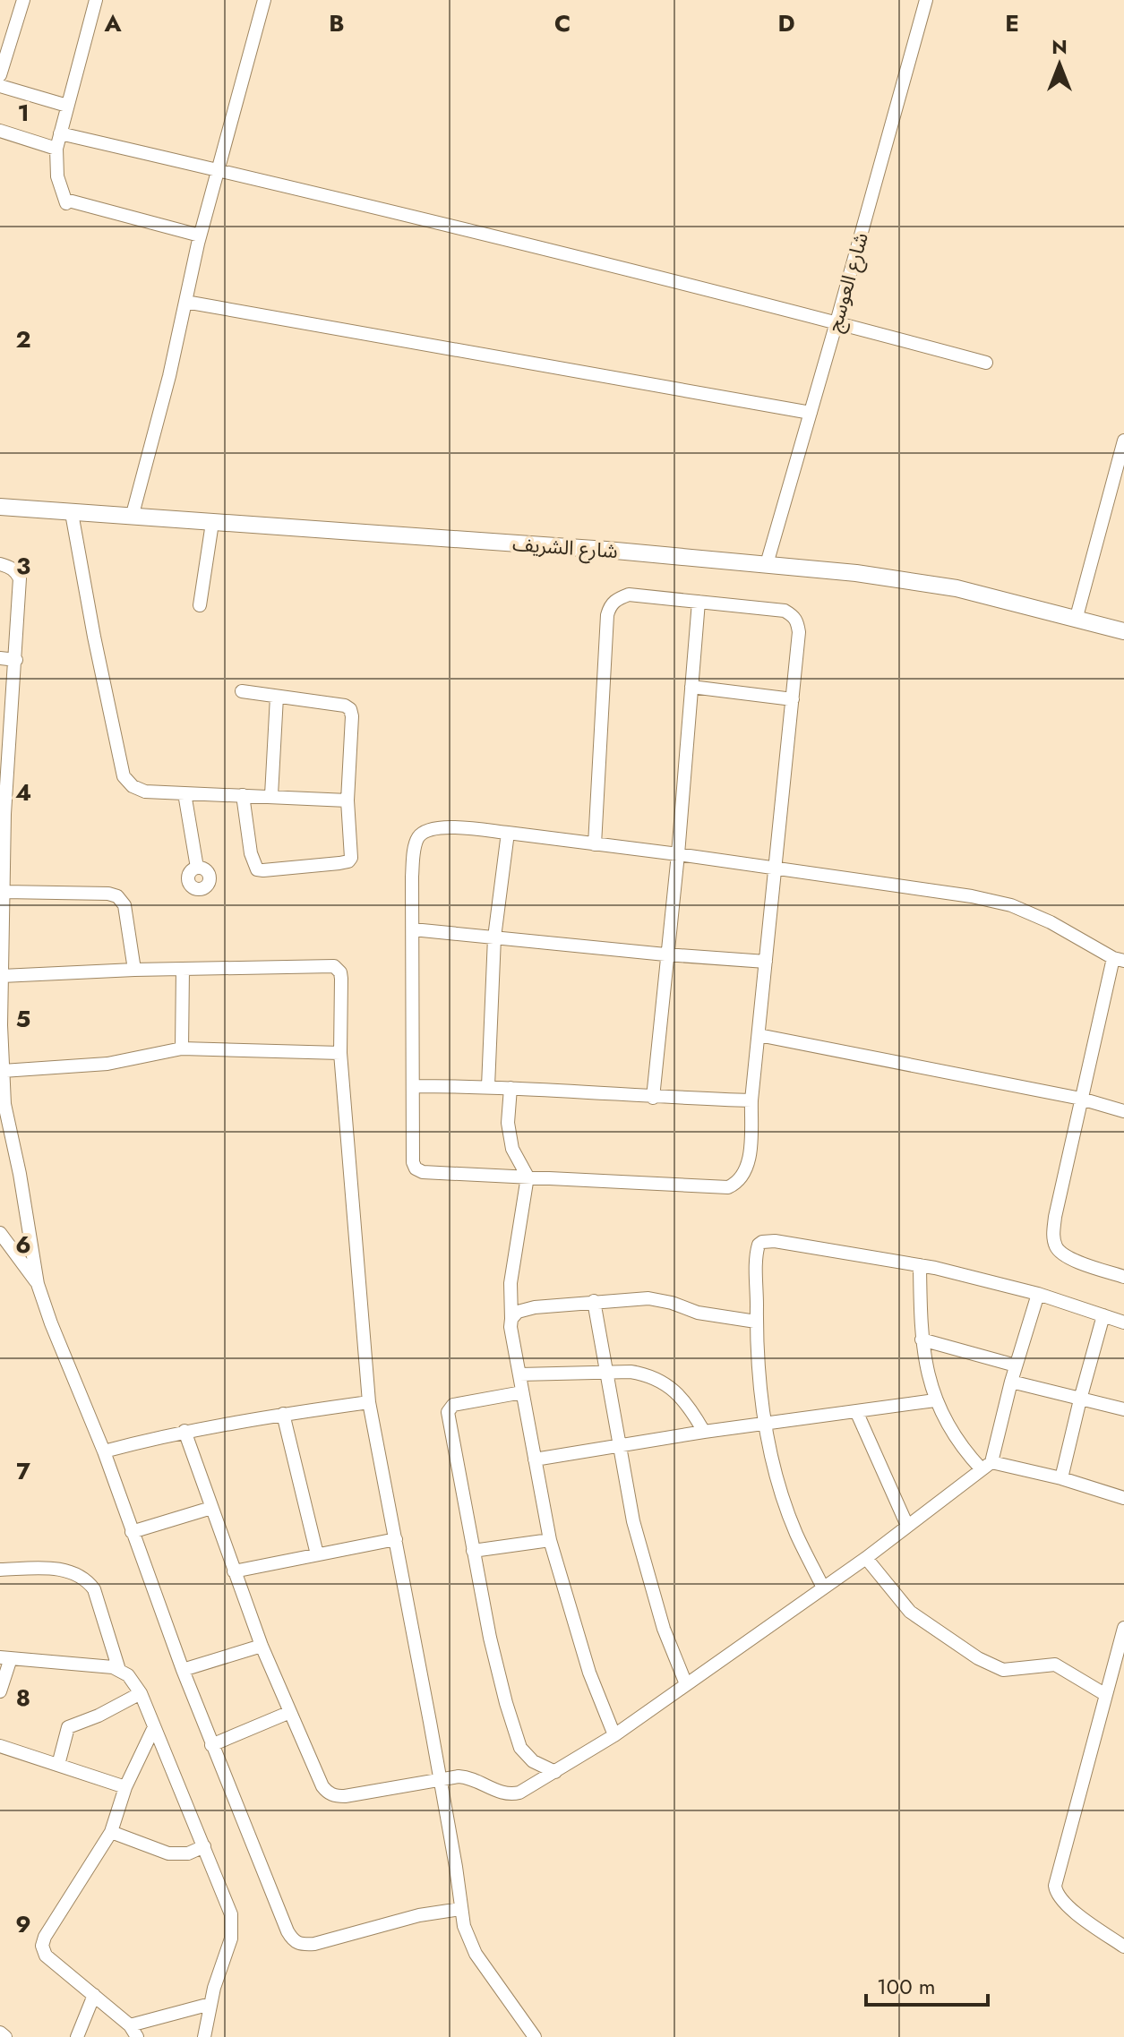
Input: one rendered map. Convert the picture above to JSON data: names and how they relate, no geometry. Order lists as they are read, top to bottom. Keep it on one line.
{"streets":{"main road":["شارع الشريف"],"street":["شارع العوسج"]},"crossings":[["شارع العوسج","شارع الشريف"]],"scale_bar":"100 m","north":"top","grid":{"columns":["A","B","C","D","E"],"rows":["1","2","3","4","5","6","7","8","9"]}}
